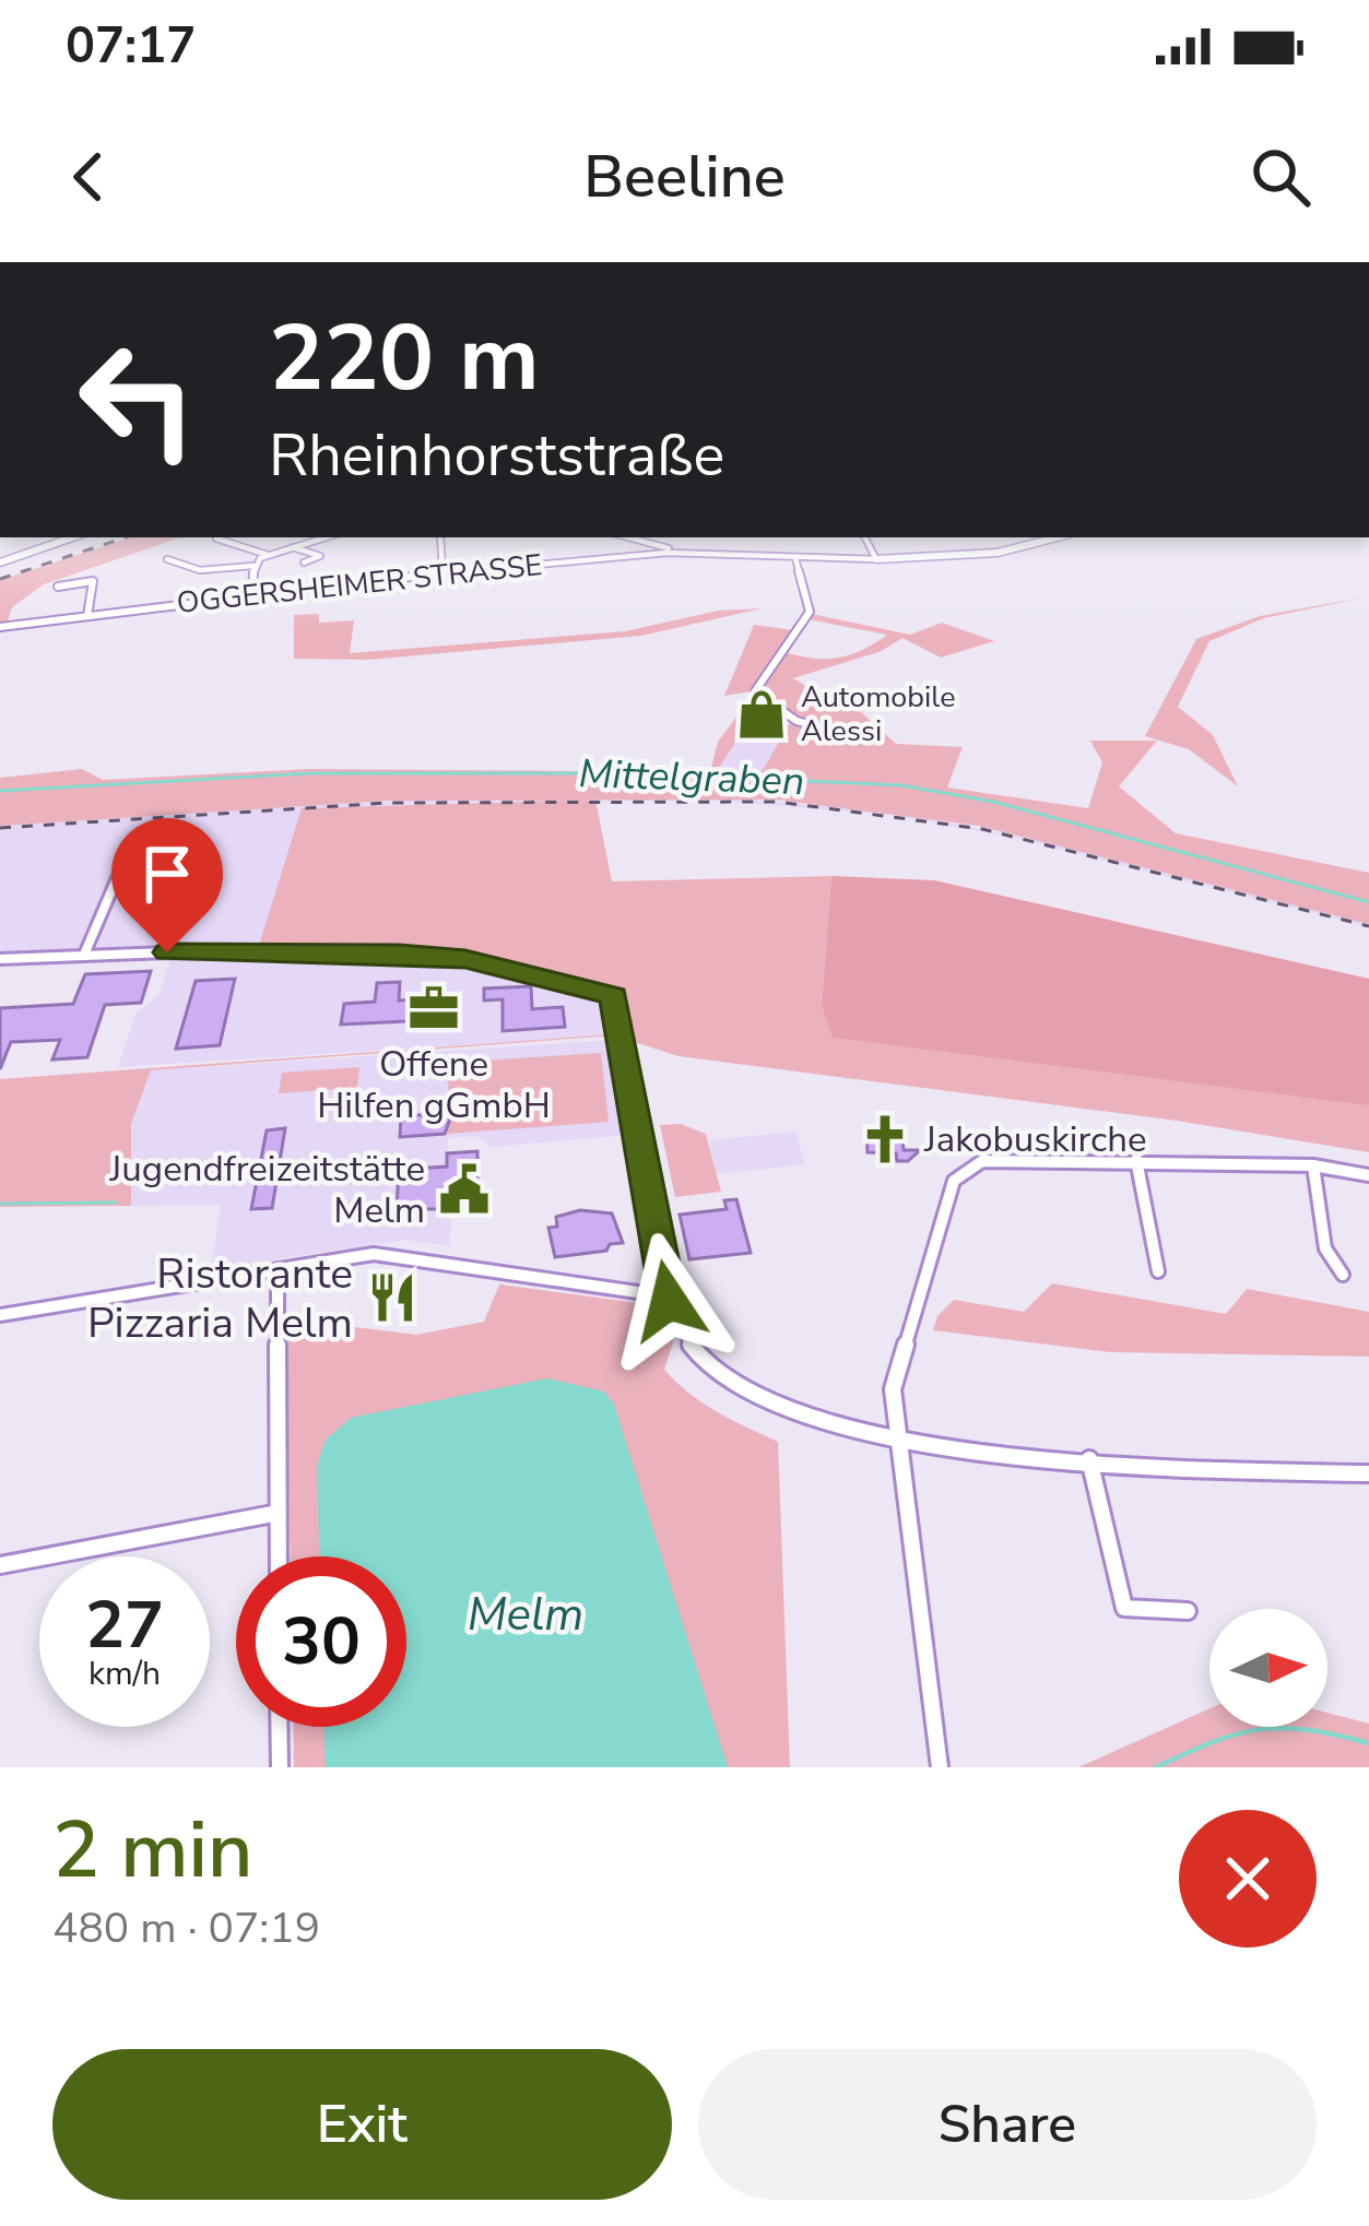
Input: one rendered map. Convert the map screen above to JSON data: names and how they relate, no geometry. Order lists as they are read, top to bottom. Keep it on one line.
{"streets":{"street":["OGGERSHEIMER STRASSE"]},"water":["Mittelgraben","Melm"],"places":{"shop":["Automobile Alessi"],"office":["Offene Hilfen gGmbH"],"church":["Jakobuskirche"],"public building":["Jugendfreizeitstätte Melm"],"restaurant":["Ristorante Pizzaria Melm"]},"north":"right","page":{"status":"07:17","header":"Beeline","turn":["220 m","Rheinhorststraße"],"speed":"27 km/h","limit":"30","heading":["2 min","480 m · 07:19"],"buttons":["Exit","Share"]}}
